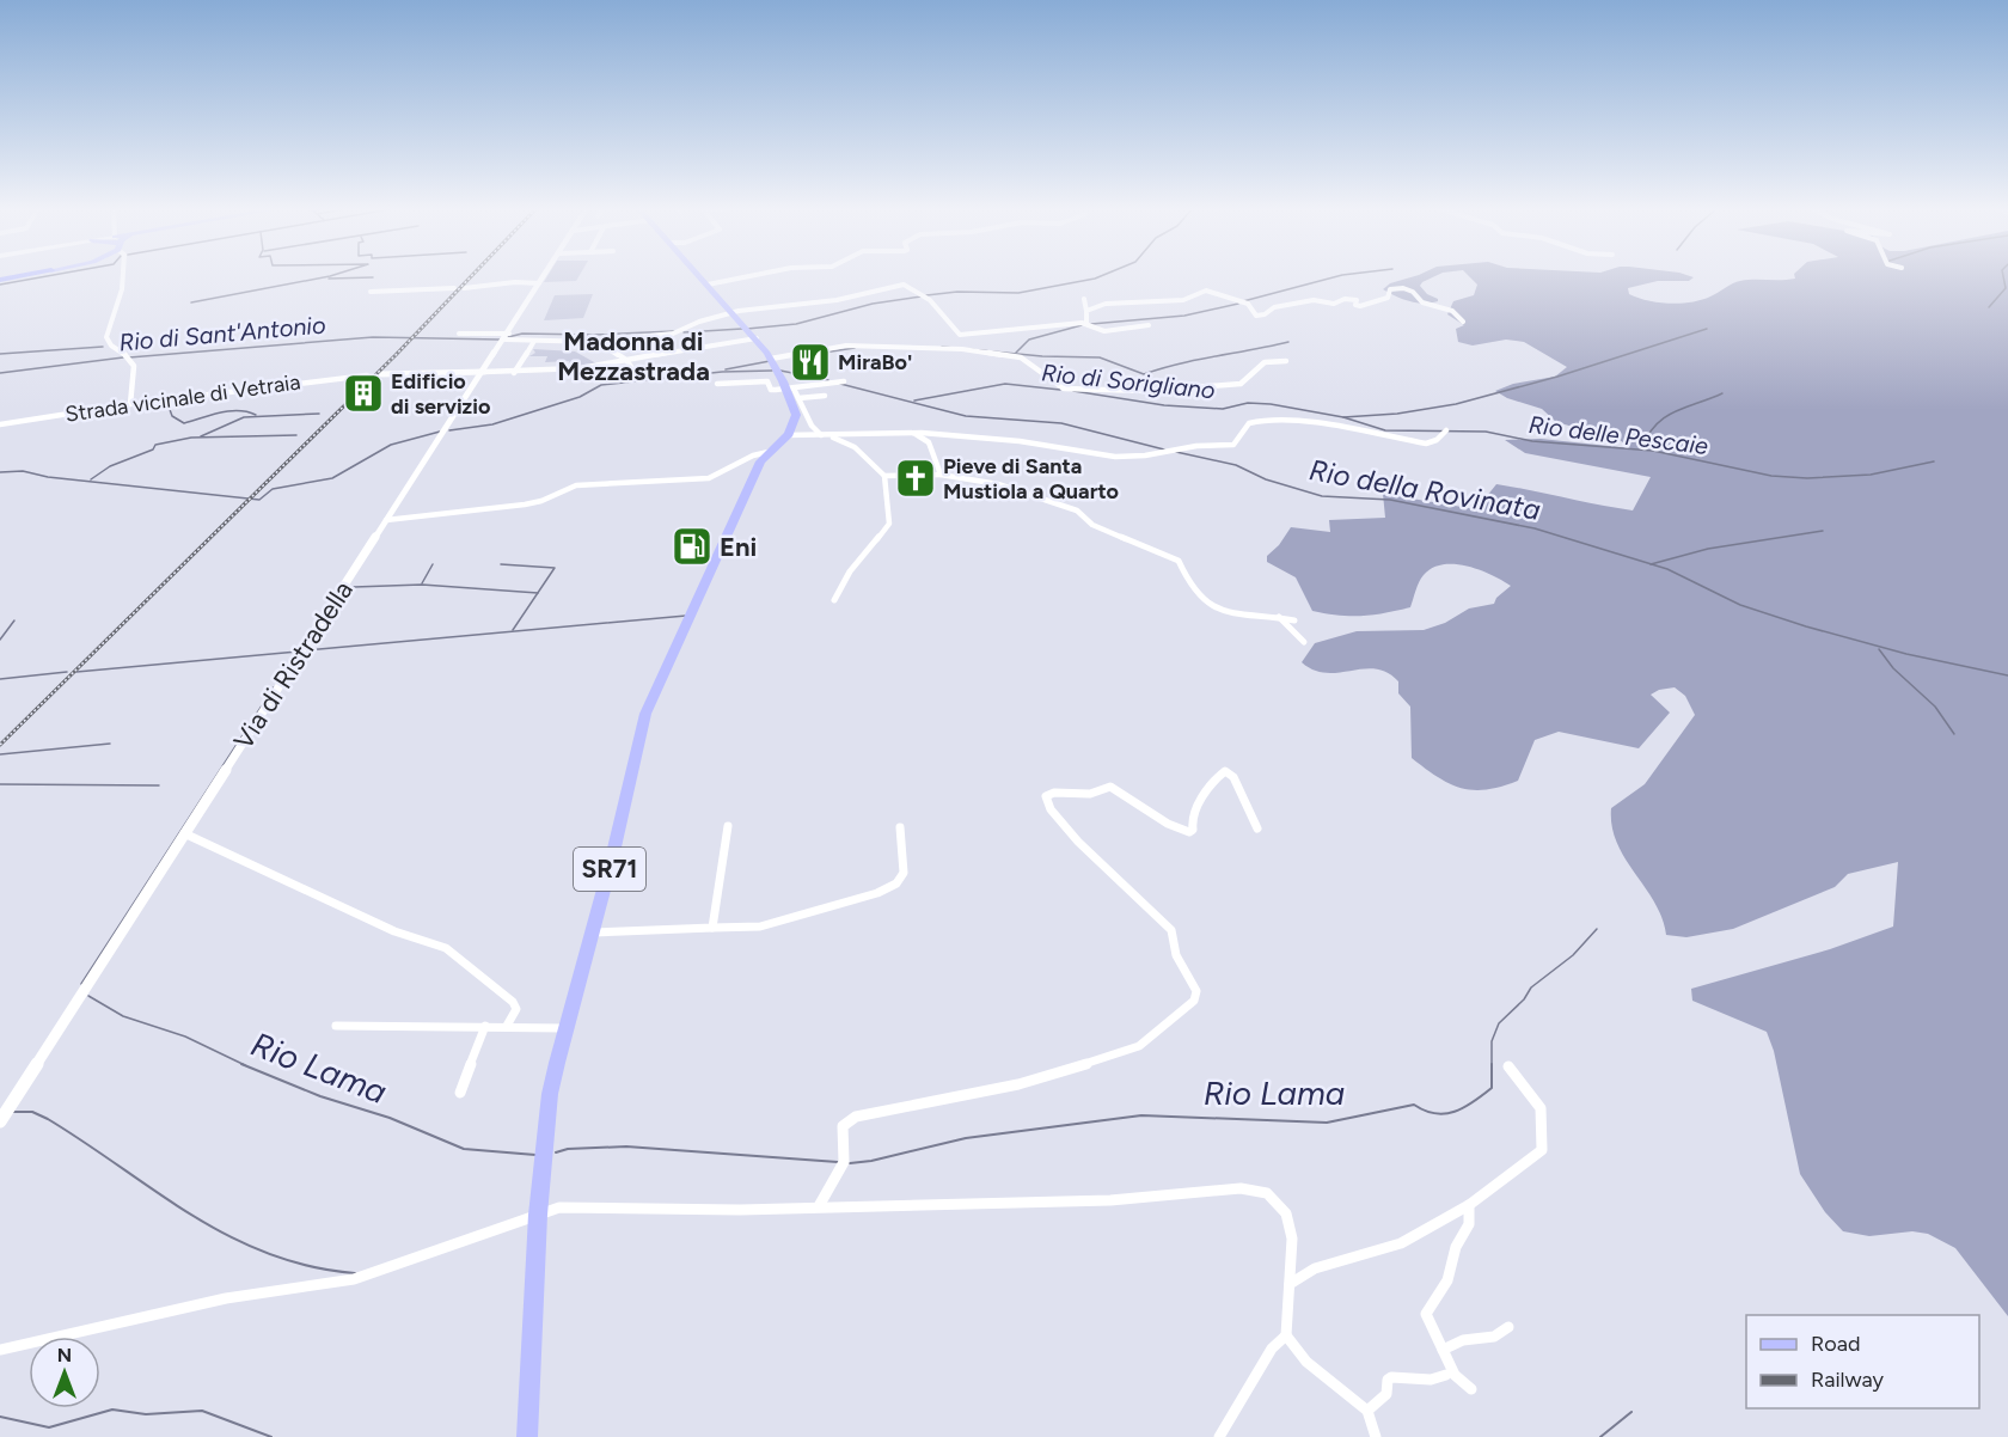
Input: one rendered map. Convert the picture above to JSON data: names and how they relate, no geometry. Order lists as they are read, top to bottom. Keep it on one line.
{"streets":{"main road":["SR71"],"street":["Strada vicinale di Vetraia","Via di Ristradella"]},"districts":["Madonna di Mezzastrada"],"water":["Rio di Sant'Antonio","Rio di Sorigliano","Rio delle Pescaie","Rio della Rovinata","Rio Lama"],"places":{"restaurant":["MiraBo'"],"building":["Edificio di servizio"],"church":["Pieve di Santa Mustiola a Quarto"],"fuel station":["Eni"]},"legend":["Road","Railway"],"north":"top"}
